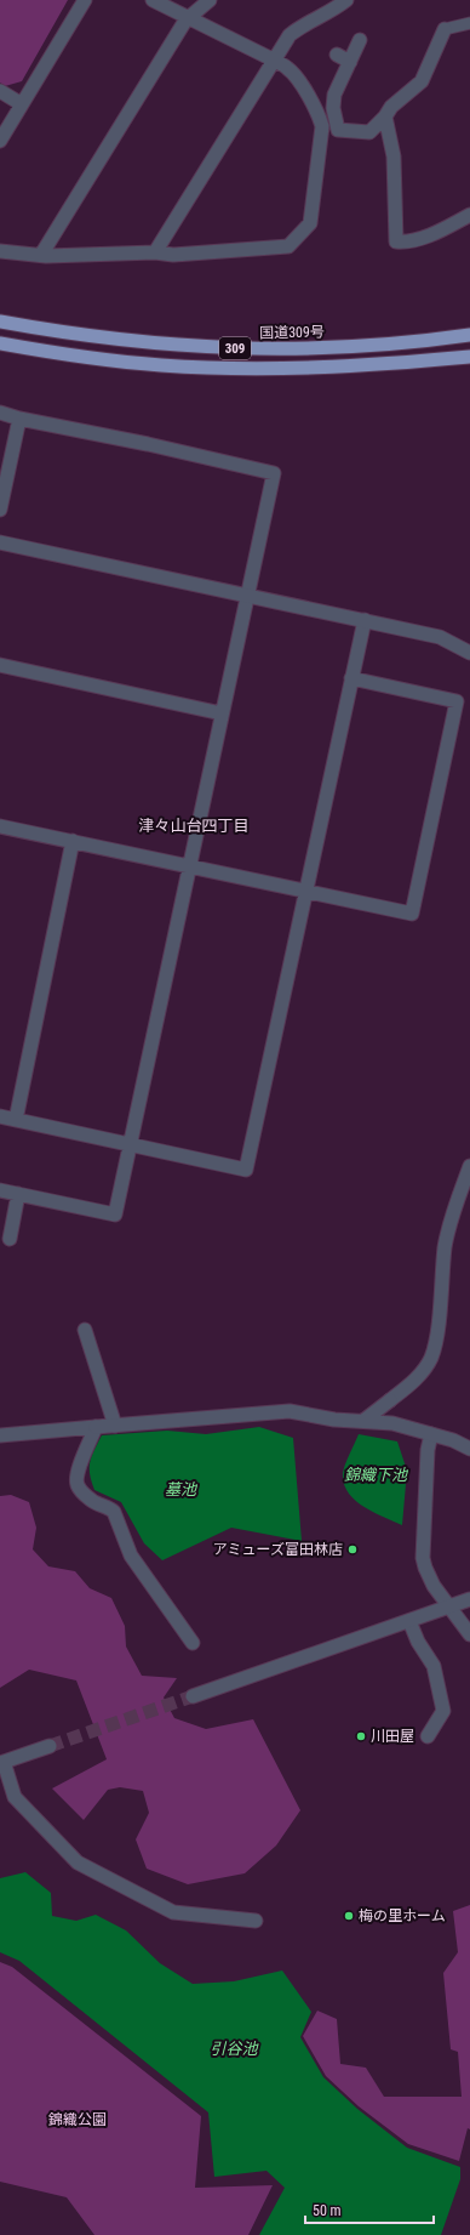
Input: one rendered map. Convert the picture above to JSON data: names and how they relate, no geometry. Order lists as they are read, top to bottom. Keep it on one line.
{"streets":{"highway":["国道309号","309"]},"districts":["津々山台四丁目"],"water":["錦織下池","墓池","引谷池"],"parks":["錦織公園"],"places":["アミューズ富田林店","川田屋","梅の里ホーム"],"scale_bar":"50 m"}
